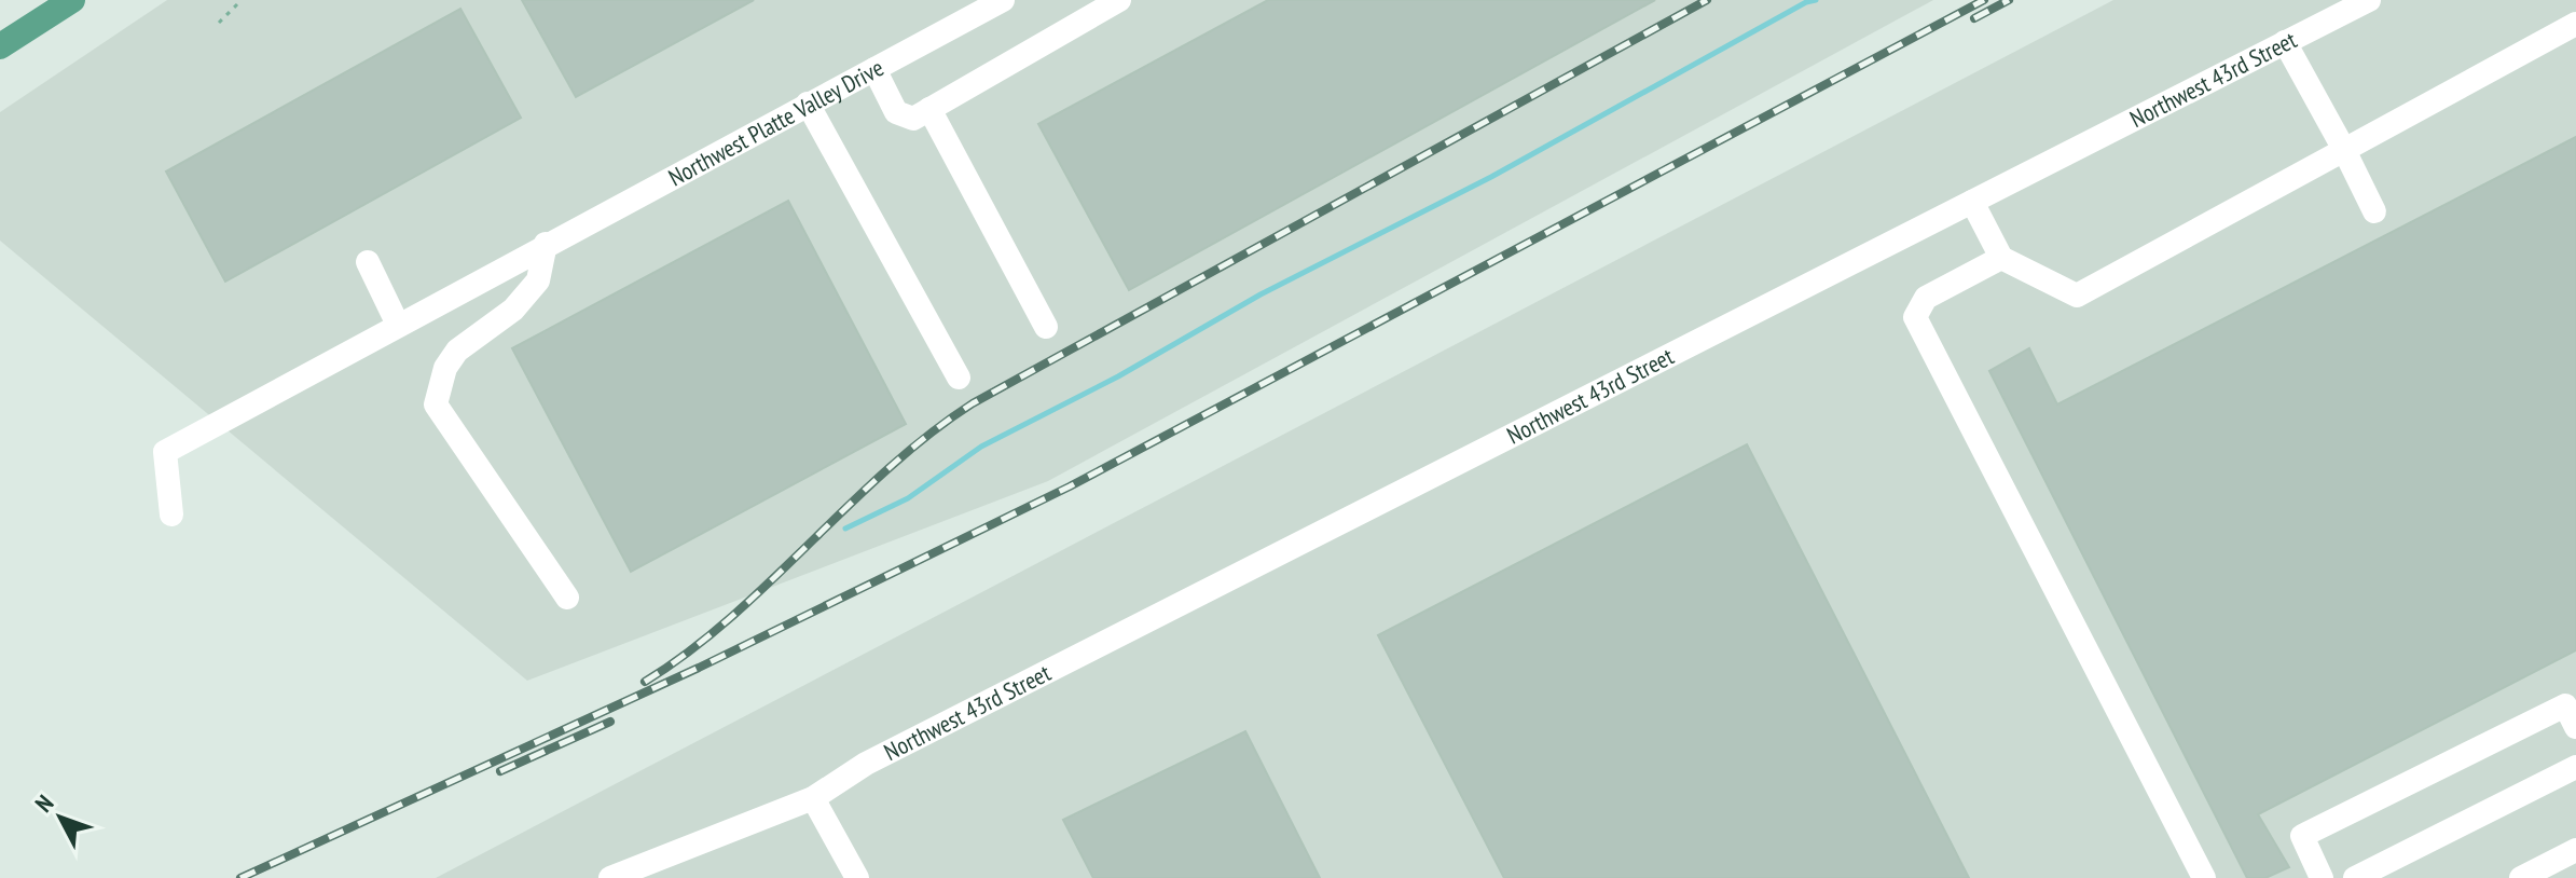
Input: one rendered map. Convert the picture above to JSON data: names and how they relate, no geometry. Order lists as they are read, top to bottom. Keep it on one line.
{"streets":{"street":["Northwest 43rd Street","Northwest Platte Valley Drive"]},"north":"top left"}
